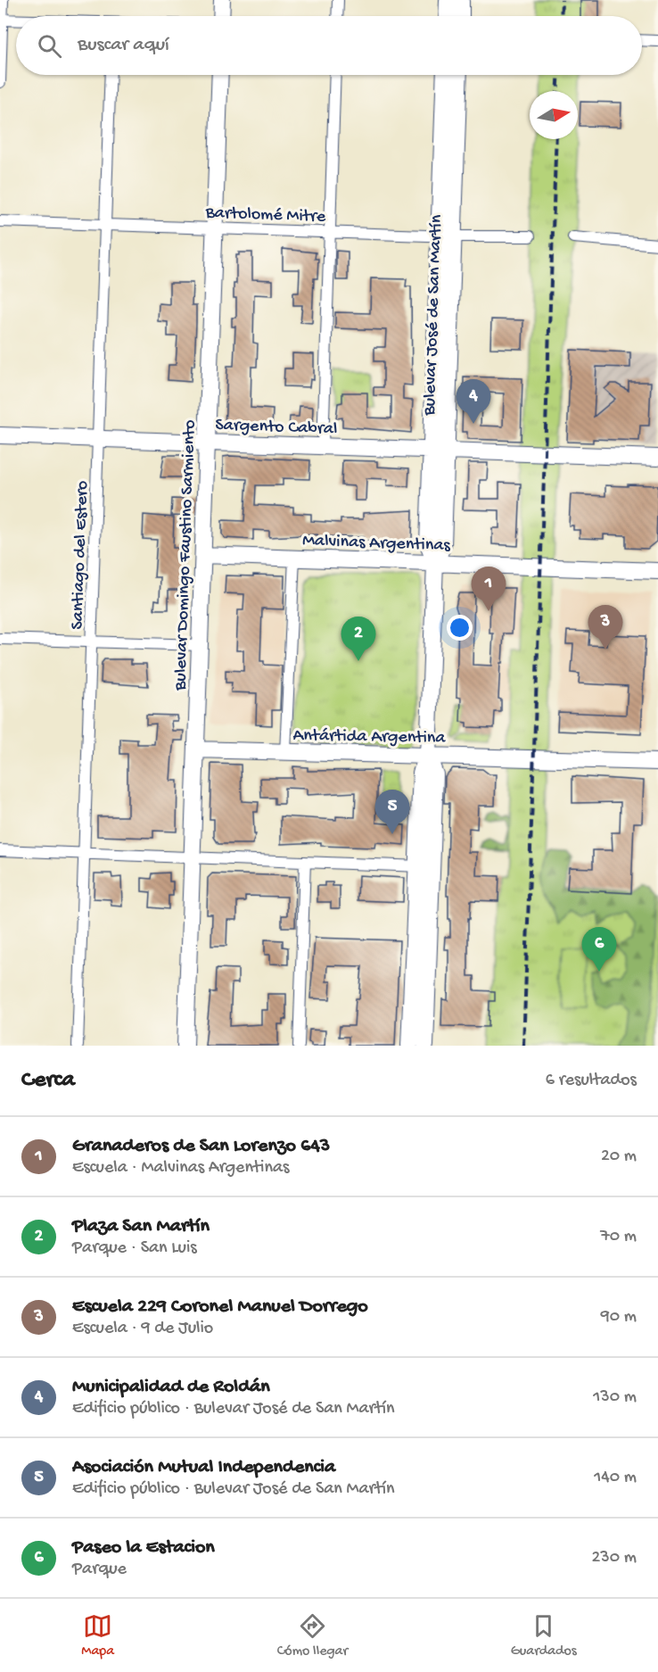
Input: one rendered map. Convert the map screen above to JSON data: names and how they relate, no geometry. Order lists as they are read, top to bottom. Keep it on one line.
{"streets":{"street":["Bartolomé Mitre","Bulevar José de San Martín","Sargento Cabral","Malvinas Argentinas","Santiago del Estero","Bulevar Domingo Faustino Sarmiento","Antártida Argentina"]},"crossings":[["Bartolomé Mitre","Bulevar José de San Martín"],["Bartolomé Mitre","Santiago del Estero"],["Bartolomé Mitre","Bulevar Domingo Faustino Sarmiento"],["Bulevar José de San Martín","Sargento Cabral"],["Bulevar José de San Martín","Malvinas Argentinas"],["Bulevar José de San Martín","Antártida Argentina"],["Sargento Cabral","Santiago del Estero"],["Sargento Cabral","Bulevar Domingo Faustino Sarmiento"],["Malvinas Argentinas","Bulevar Domingo Faustino Sarmiento"],["Bulevar Domingo Faustino Sarmiento","Antártida Argentina"]],"north":"right","page":{"search":"Buscar aquí","pins":["4","1","3","2","5","6"],"heading":["Cerca","6 resultados"],"list":[{"mark":"1","name":"Granaderos de San Lorenzo 643","note":"Escuela · Malvinas Argentinas","value":"20 m"},{"mark":"2","name":"Plaza San Martín","note":"Parque · San Luis","value":"70 m"},{"mark":"3","name":"Escuela 229 Coronel Manuel Dorrego","note":"Escuela · 9 de Julio","value":"90 m"},{"mark":"4","name":"Municipalidad de Roldán","note":"Edificio público · Bulevar José de San Martín","value":"130 m"},{"mark":"5","name":"Asociación Mutual Independencia","note":"Edificio público · Bulevar José de San Martín","value":"140 m"},{"mark":"6","name":"Paseo la Estacion","note":"Parque","value":"230 m"}],"nav":["Mapa","Cómo llegar","Guardados"]}}
